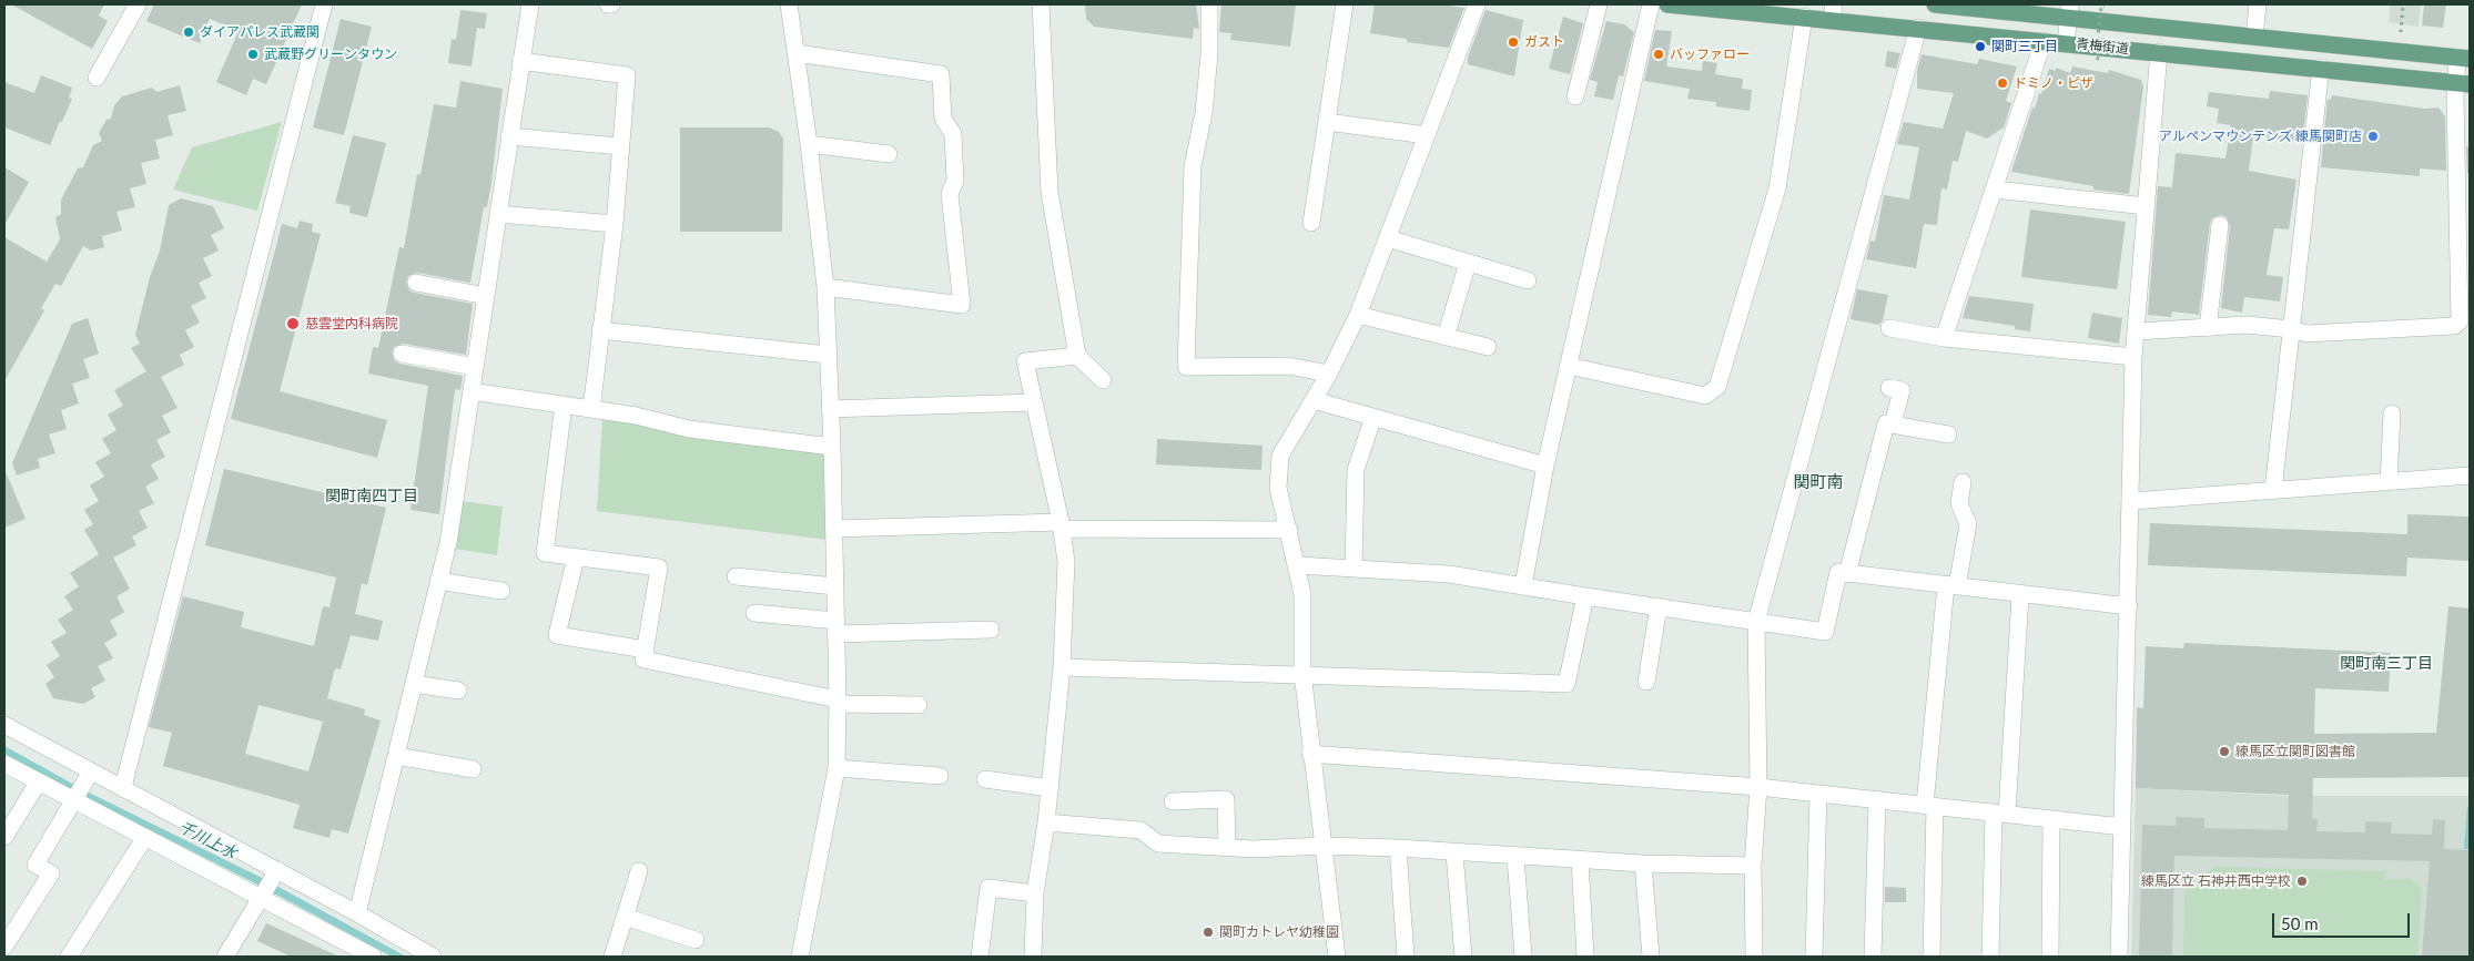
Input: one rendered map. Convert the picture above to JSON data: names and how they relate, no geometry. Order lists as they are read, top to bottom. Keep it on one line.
{"streets":{"main road":["青梅街道"]},"districts":["関町南","関町南四丁目","関町南三丁目"],"water":["千川上水"],"places":["ダイアパレス武蔵関","ガスト","関町三丁目","武蔵野グリーンタウン","バッファロー","ドミノ・ピザ","アルペンマウンテンズ 練馬関町店","慈雲堂内科病院","練馬区立関町図書館","練馬区立 石神井西中学校","関町カトレヤ幼稚園"],"scale_bar":"50 m"}
